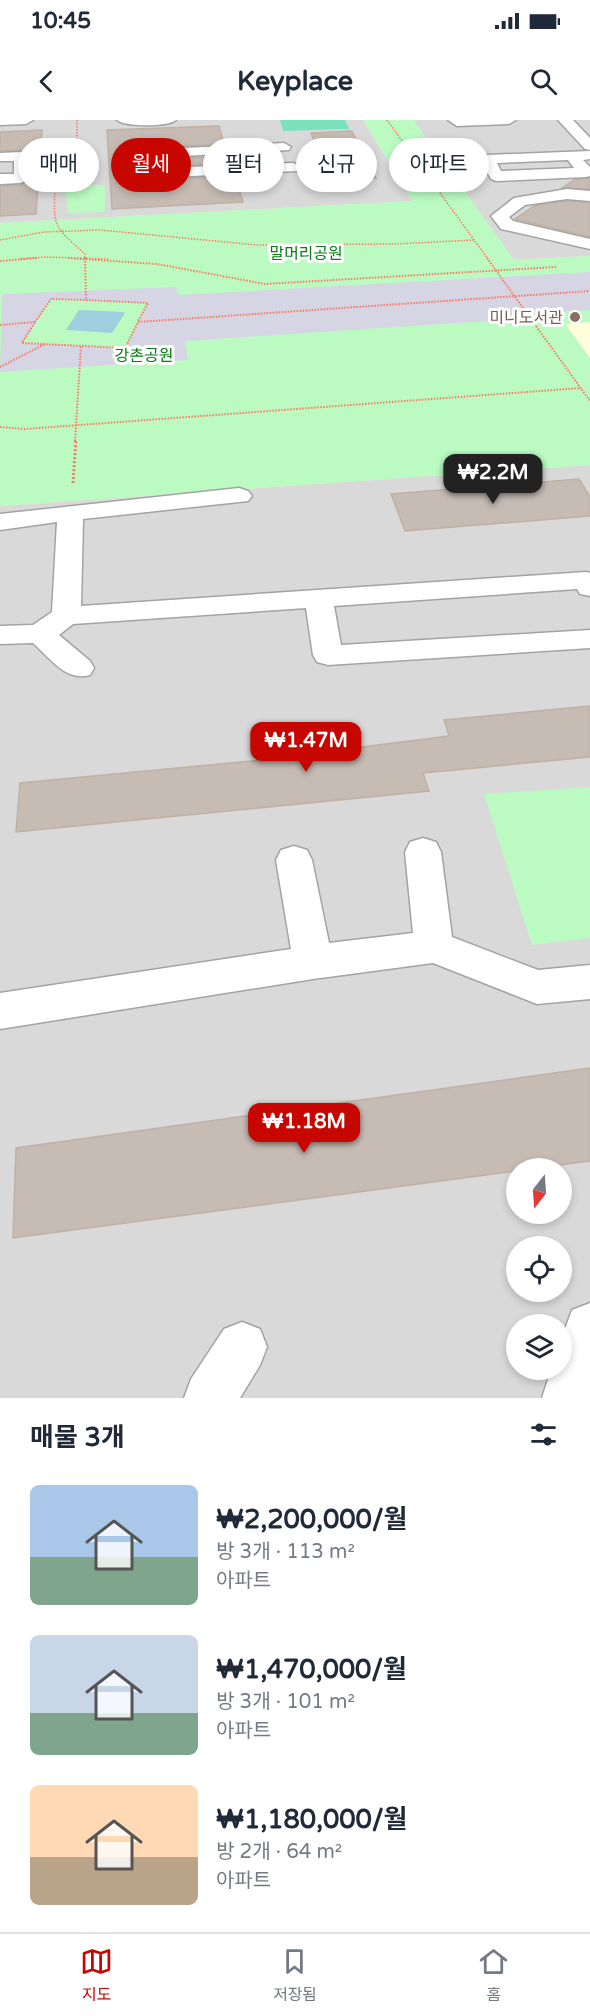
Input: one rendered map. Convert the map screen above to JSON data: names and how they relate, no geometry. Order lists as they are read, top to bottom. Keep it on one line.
{"parks":["말머리공원","강촌공원"],"places":["미니도서관"],"north":"bottom","page":{"status":"10:45","header":"Keyplace","chip":["매매","월세","필터","신규","아파트"],"price":["₩2.2M","₩1.47M","₩1.18M"],"heading":"매물 3개","list":[{"name":"₩2,200,000/월","note":"방 3개 · 113 m² · 아파트"},{"name":"₩1,470,000/월","note":"방 3개 · 101 m² · 아파트"},{"name":"₩1,180,000/월","note":"방 2개 · 64 m² · 아파트"}],"tabs":["지도","저장됨","홈"]}}
